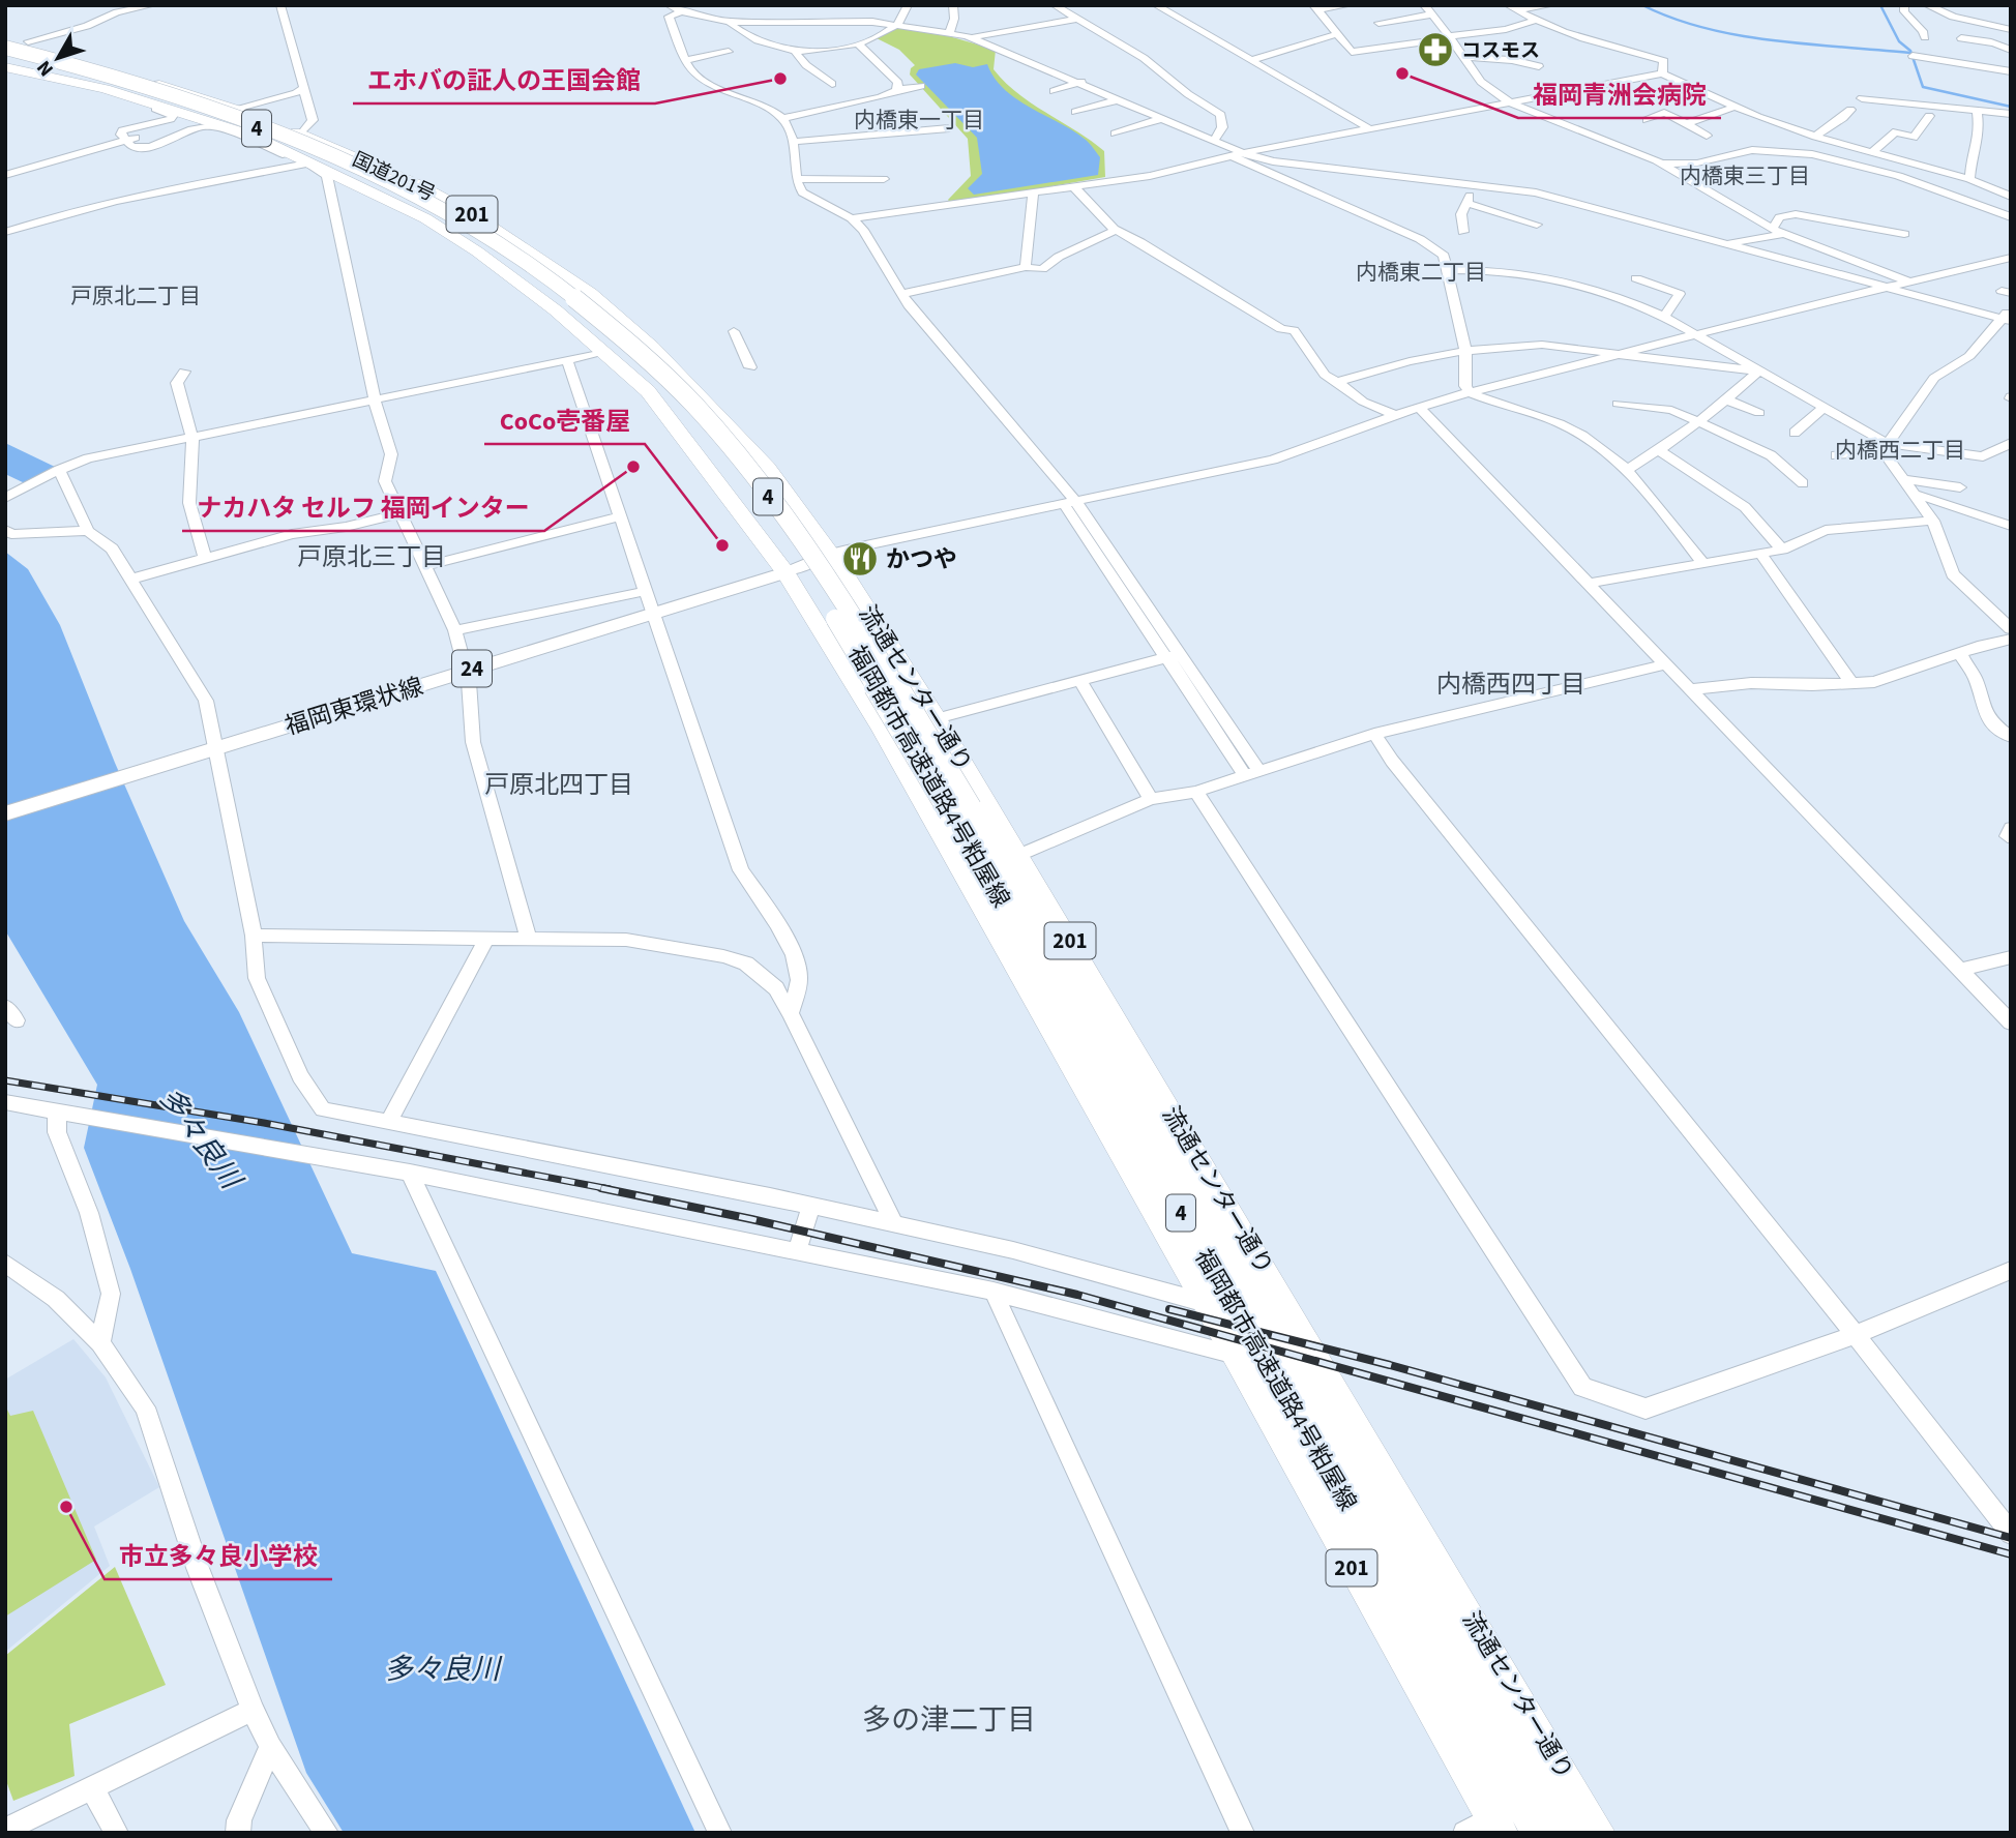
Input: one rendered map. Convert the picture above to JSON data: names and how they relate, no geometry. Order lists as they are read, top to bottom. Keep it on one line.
{"streets":{"highway":["4","国道201号","201","流通センター通り","福岡都市高速道路4号粕屋線"],"main road":["24","福岡東環状線"]},"crossings":[["国道201号","201"],["国道201号","流通センター通り"],["国道201号","福岡東環状線"],["201","福岡東環状線"]],"districts":["内橋東一丁目","内橋東三丁目","内橋東二丁目","戸原北二丁目","内橋西二丁目","戸原北三丁目","内橋西四丁目","戸原北四丁目","多の津二丁目"],"water":["多々良川"],"places":{"pharmacy":["コスモス"],"other":["福岡青洲会病院","エホバの証人の王国会館","ナカハタ セルフ 福岡インター","CoCo壱番屋","市立多々良小学校"],"restaurant":["かつや"]},"north":"bottom left"}
